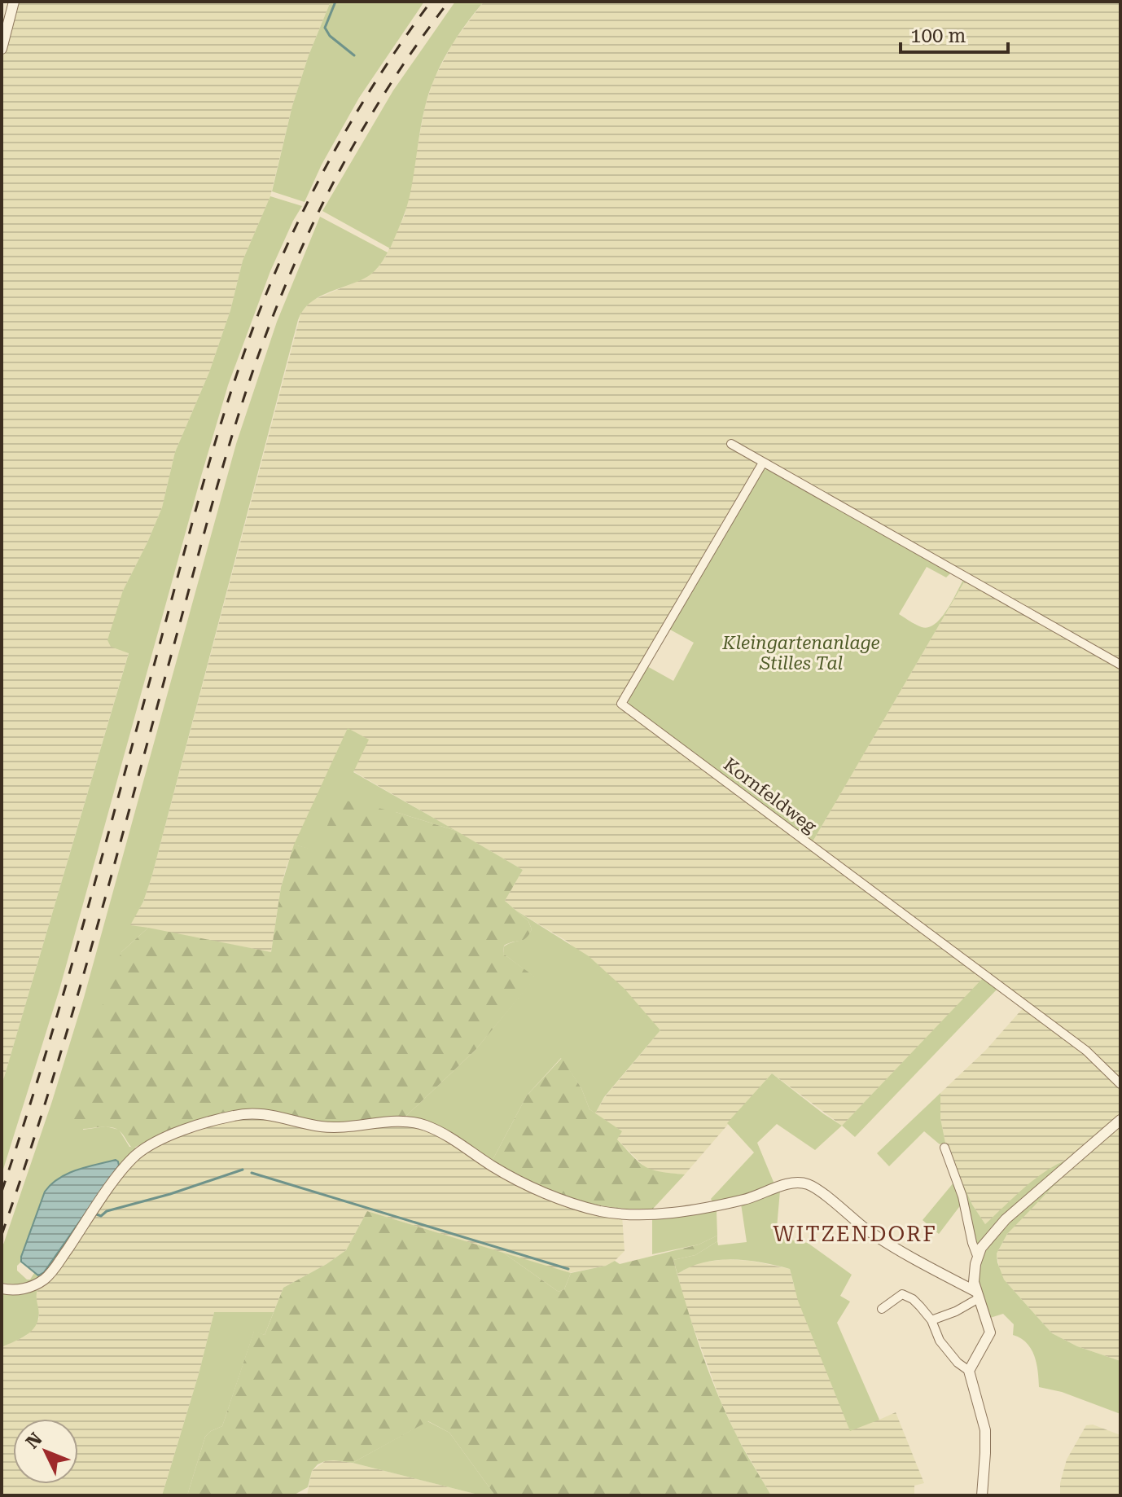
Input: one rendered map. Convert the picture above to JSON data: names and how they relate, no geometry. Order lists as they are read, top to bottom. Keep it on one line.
{"streets":{"street":["Kornfeldweg"]},"districts":["WITZENDORF"],"parks":["Kleingartenanlage Stilles Tal"],"scale_bar":"100 m","north":"top left"}
